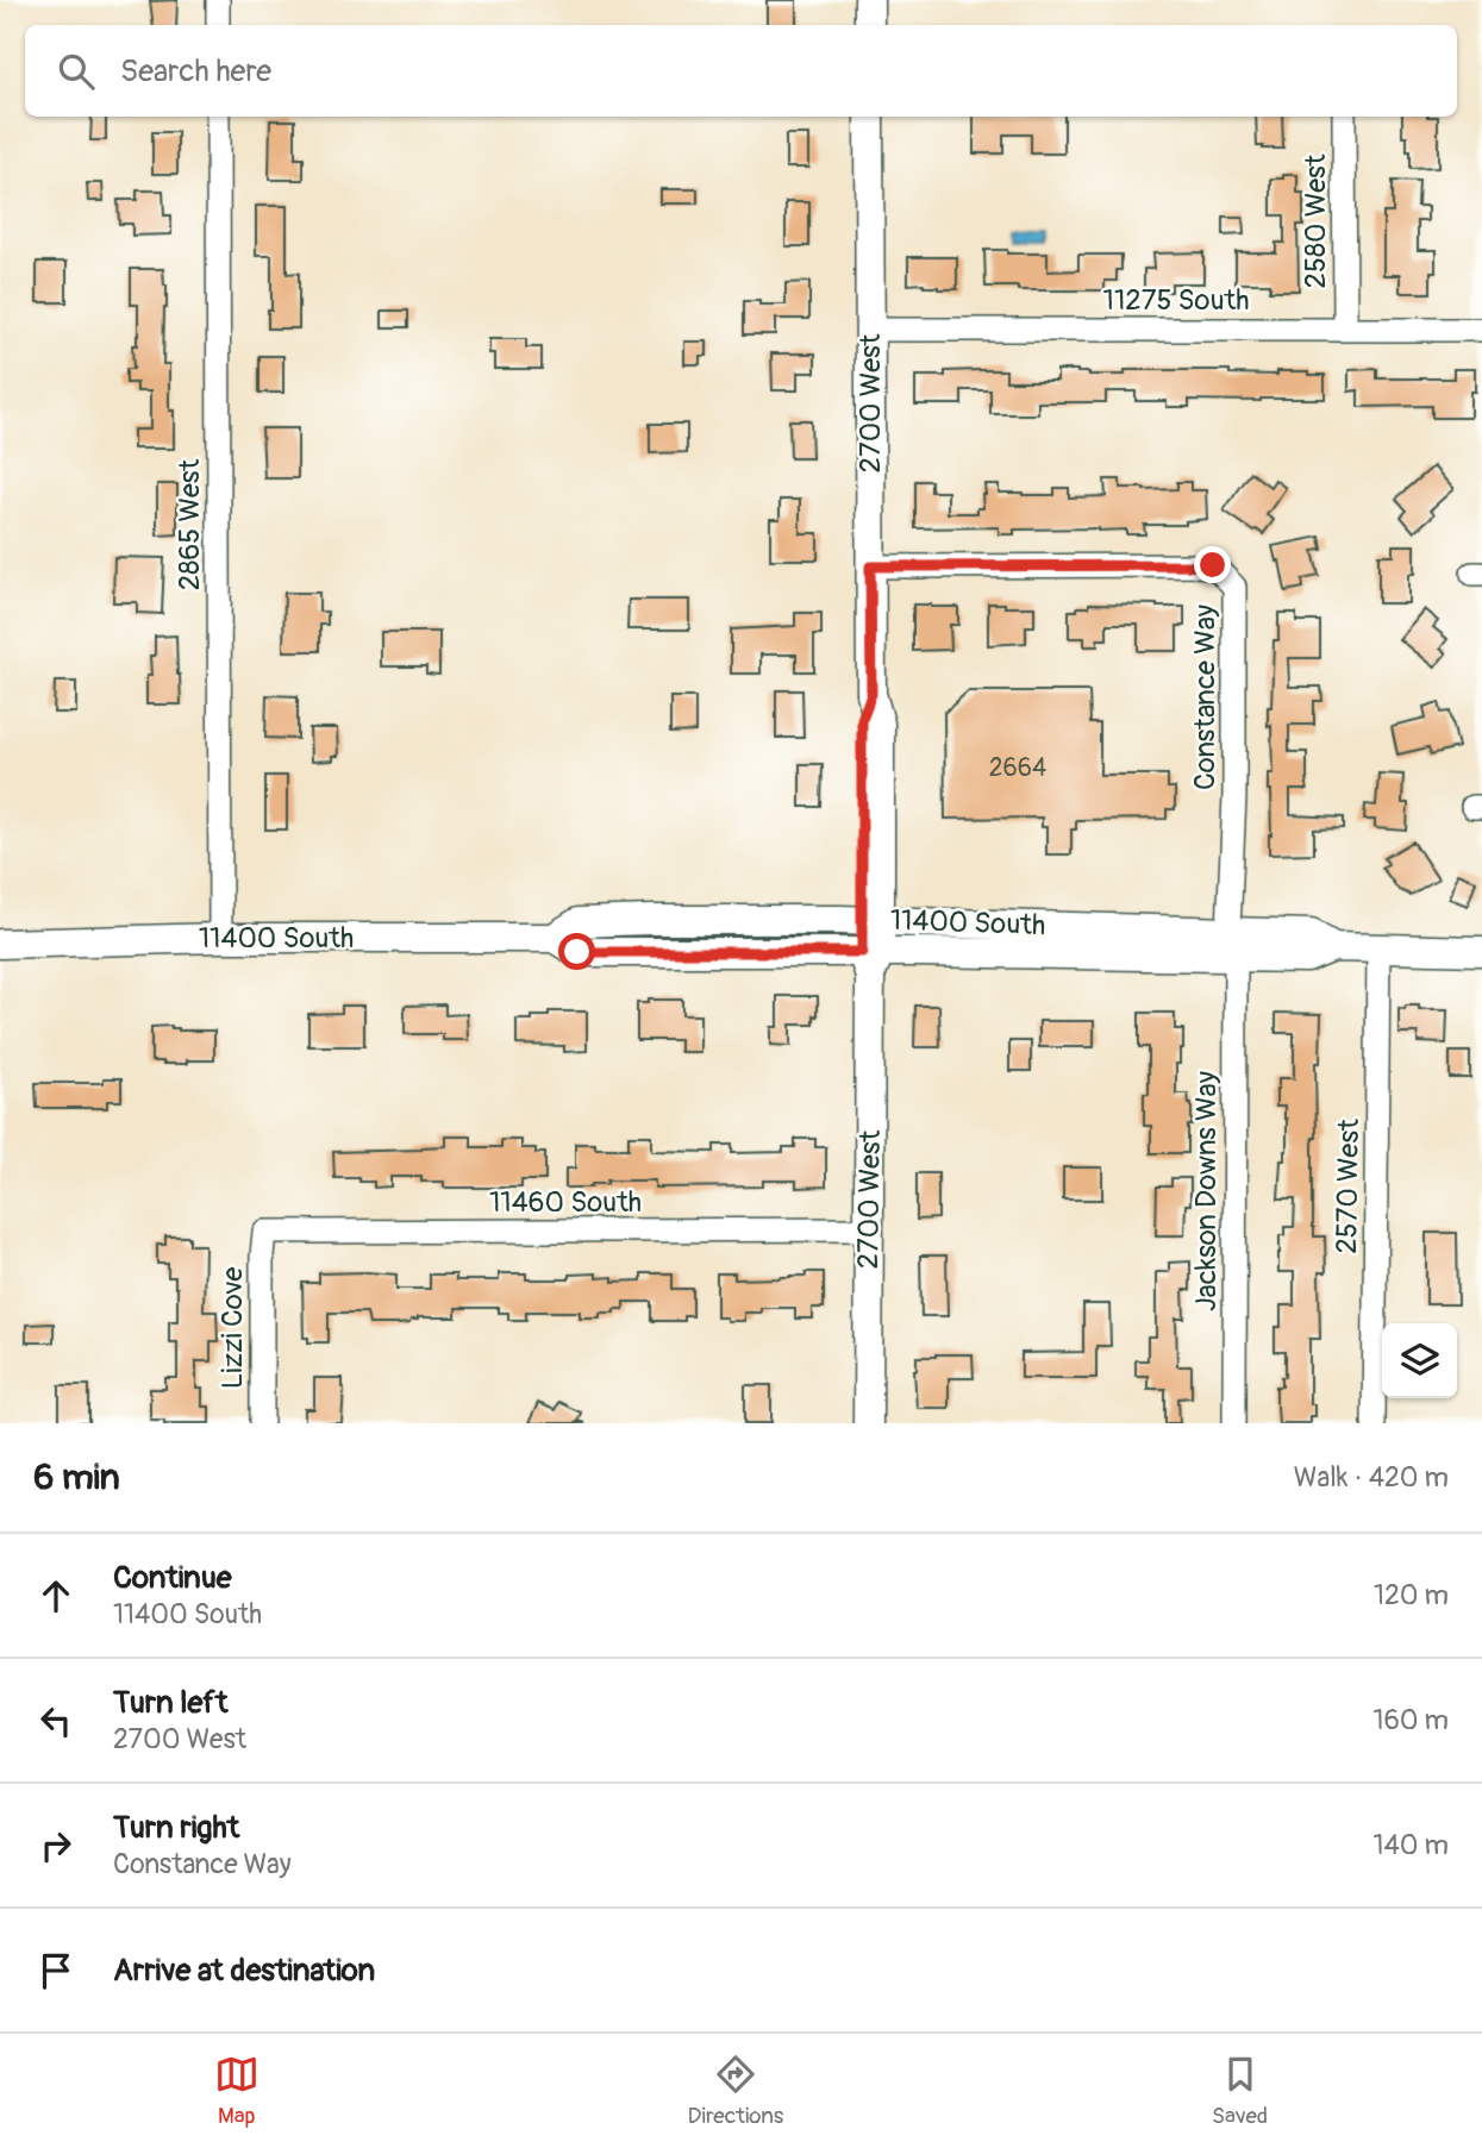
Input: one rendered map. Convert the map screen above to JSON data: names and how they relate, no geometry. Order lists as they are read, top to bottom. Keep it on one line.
{"streets":{"main road":["2700 West","11400 South"],"street":["2580 West","11275 South","2865 West","Constance Way","2570 West","Jackson Downs Way","11460 South","Lizzi Cove"]},"crossings":[["2580 West","11275 South"],["11275 South","2700 West"],["2700 West","Constance Way"],["2700 West","11400 South"],["2700 West","11460 South"],["2865 West","11400 South"],["Constance Way","11400 South"],["Constance Way","Jackson Downs Way"],["11400 South","2570 West"],["11400 South","Jackson Downs Way"],["11460 South","Lizzi Cove"]],"house_numbers":["2664"],"page":{"search":"Search here","heading":["6 min","Walk · 420 m"],"list":[["Continue","11400 South","120 m"],["Turn left","2700 West","160 m"],["Turn right","Constance Way","140 m"],"Arrive at destination"],"nav":["Map","Directions","Saved"]}}
